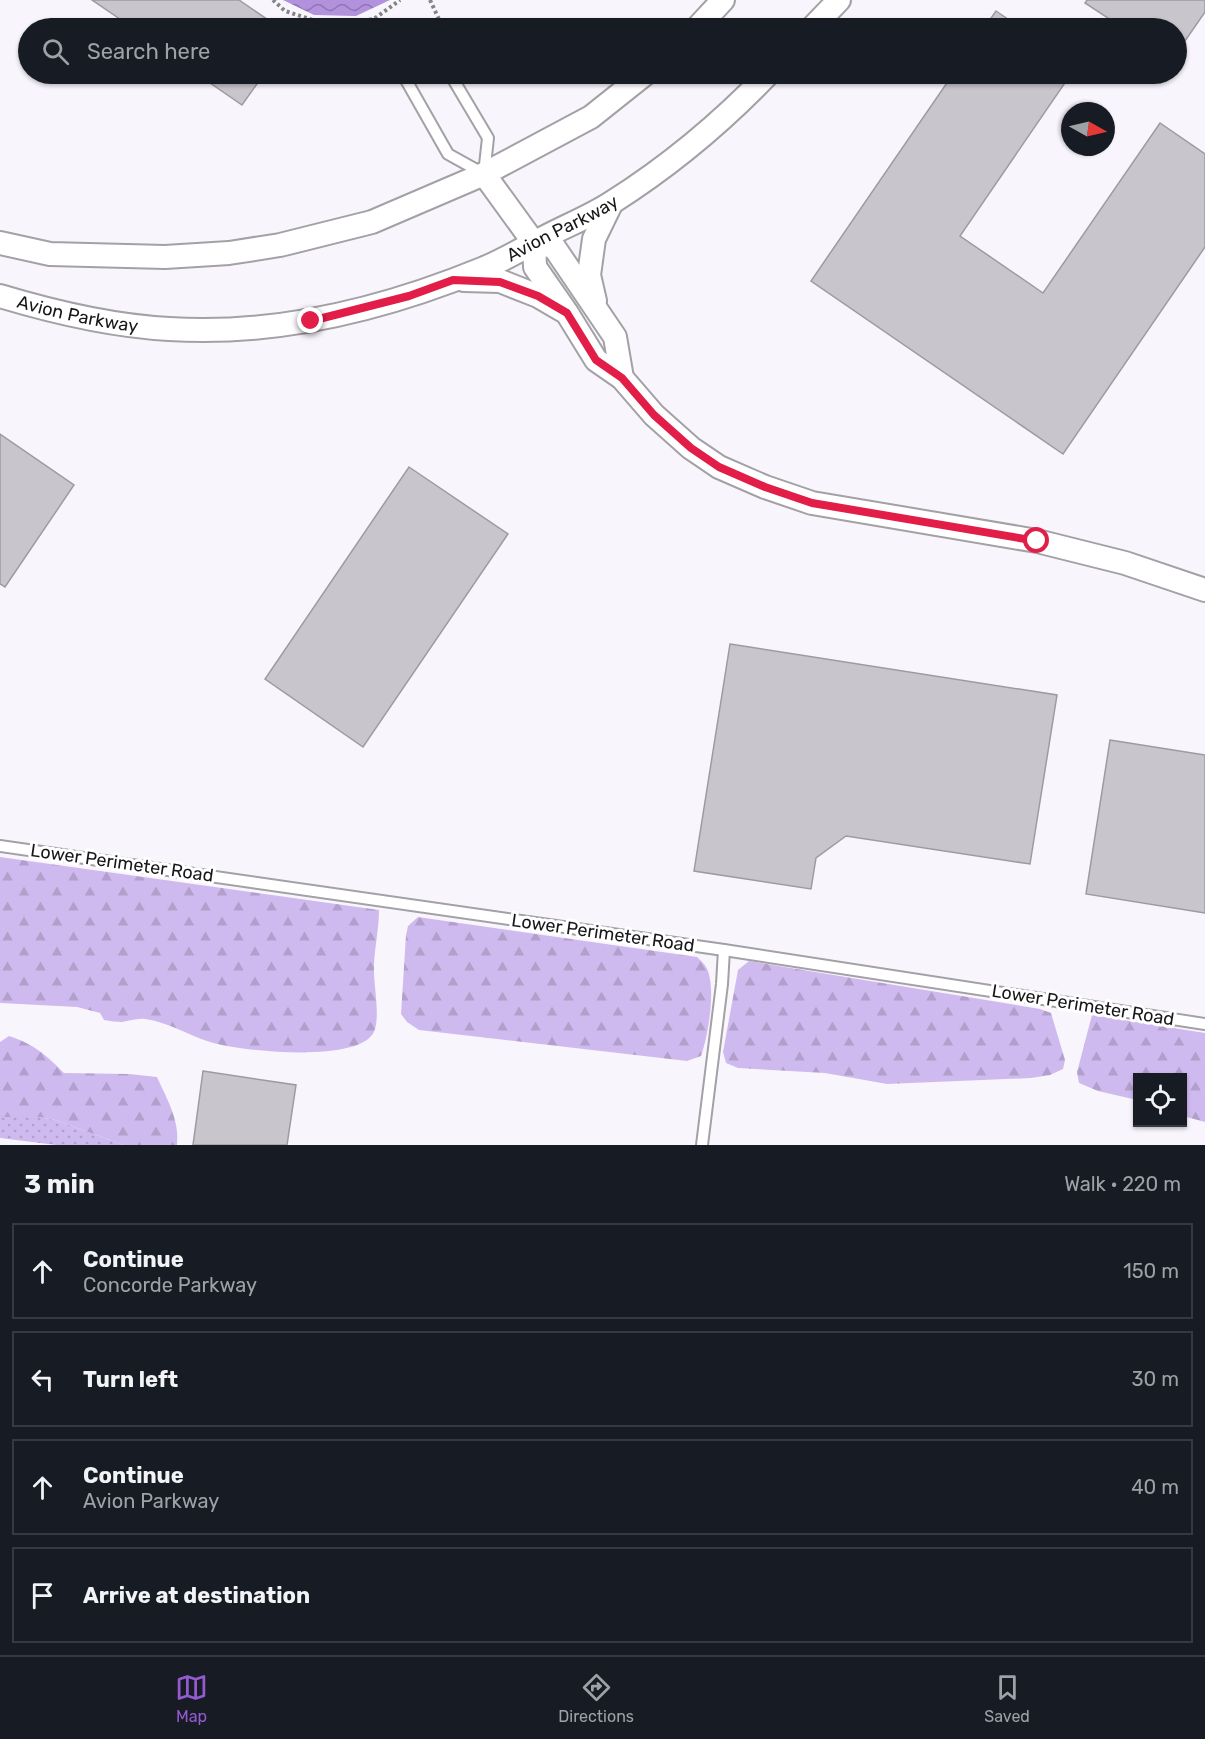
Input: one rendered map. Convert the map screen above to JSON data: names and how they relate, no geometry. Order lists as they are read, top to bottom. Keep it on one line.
{"streets":{"street":["Avion Parkway"],"lane":["Lower Perimeter Road"]},"north":"right","page":{"search":"Search here","heading":["3 min","Walk · 220 m"],"list":[["Continue","Concorde Parkway","150 m"],["Turn left","30 m"],["Continue","Avion Parkway","40 m"],"Arrive at destination"],"nav":["Map","Directions","Saved"]}}
